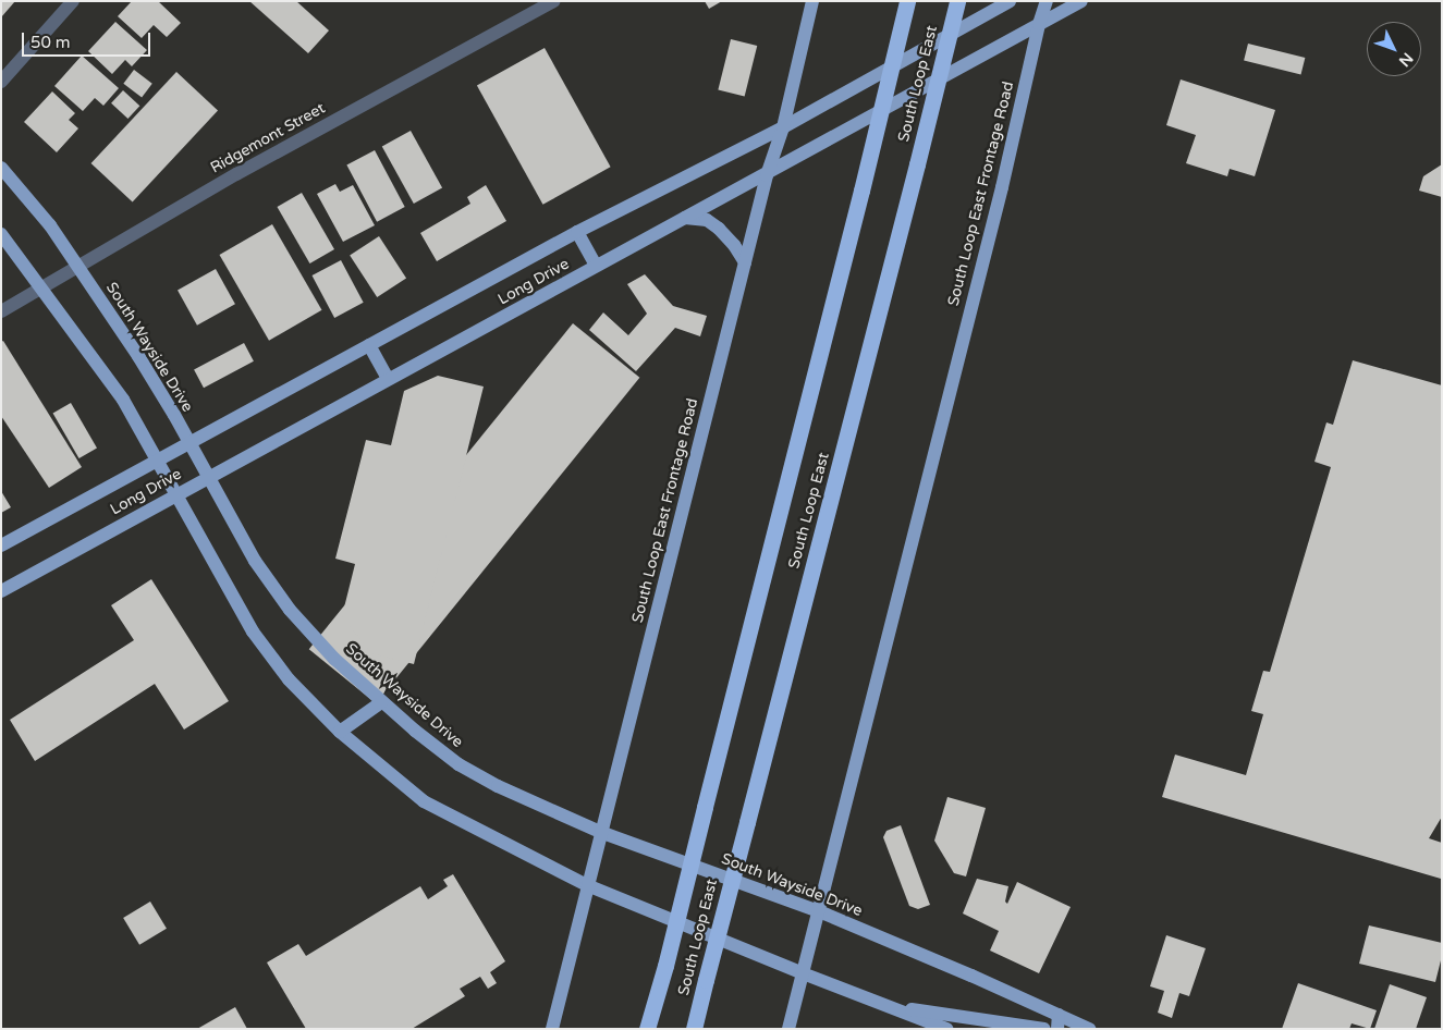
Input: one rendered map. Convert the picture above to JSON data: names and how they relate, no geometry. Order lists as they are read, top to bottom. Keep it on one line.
{"streets":{"highway":["South Loop East"],"main road":["South Loop East Frontage Road","Long Drive","South Wayside Drive"],"street":["Ridgemont Street"]},"crossings":[["Ridgemont Street","South Wayside Drive"],["South Loop East Frontage Road","Long Drive"],["South Loop East Frontage Road","South Wayside Drive"],["Long Drive","South Wayside Drive"]],"scale_bar":"50 m","north":"bottom right"}
